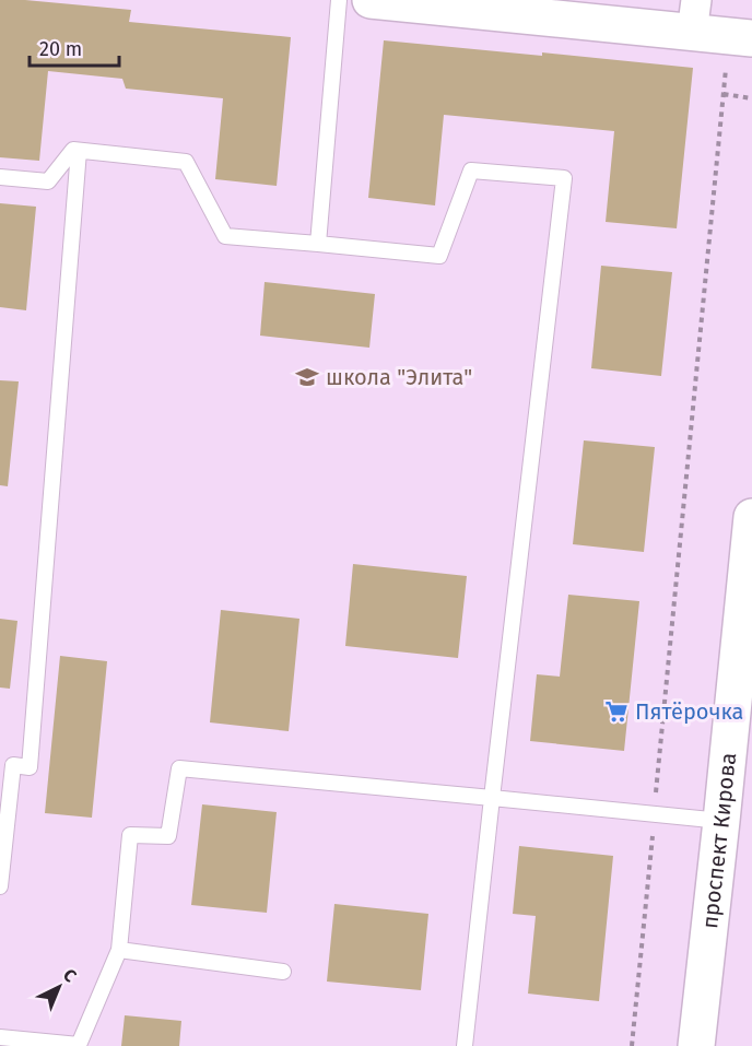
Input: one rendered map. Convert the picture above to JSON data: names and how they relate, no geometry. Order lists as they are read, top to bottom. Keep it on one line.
{"streets":{"main road":["проспект Кирова"]},"places":{"school or university":["школа \"Элита\""],"supermarket":["Пятёрочка"]},"scale_bar":"20 m","north":"top right"}
